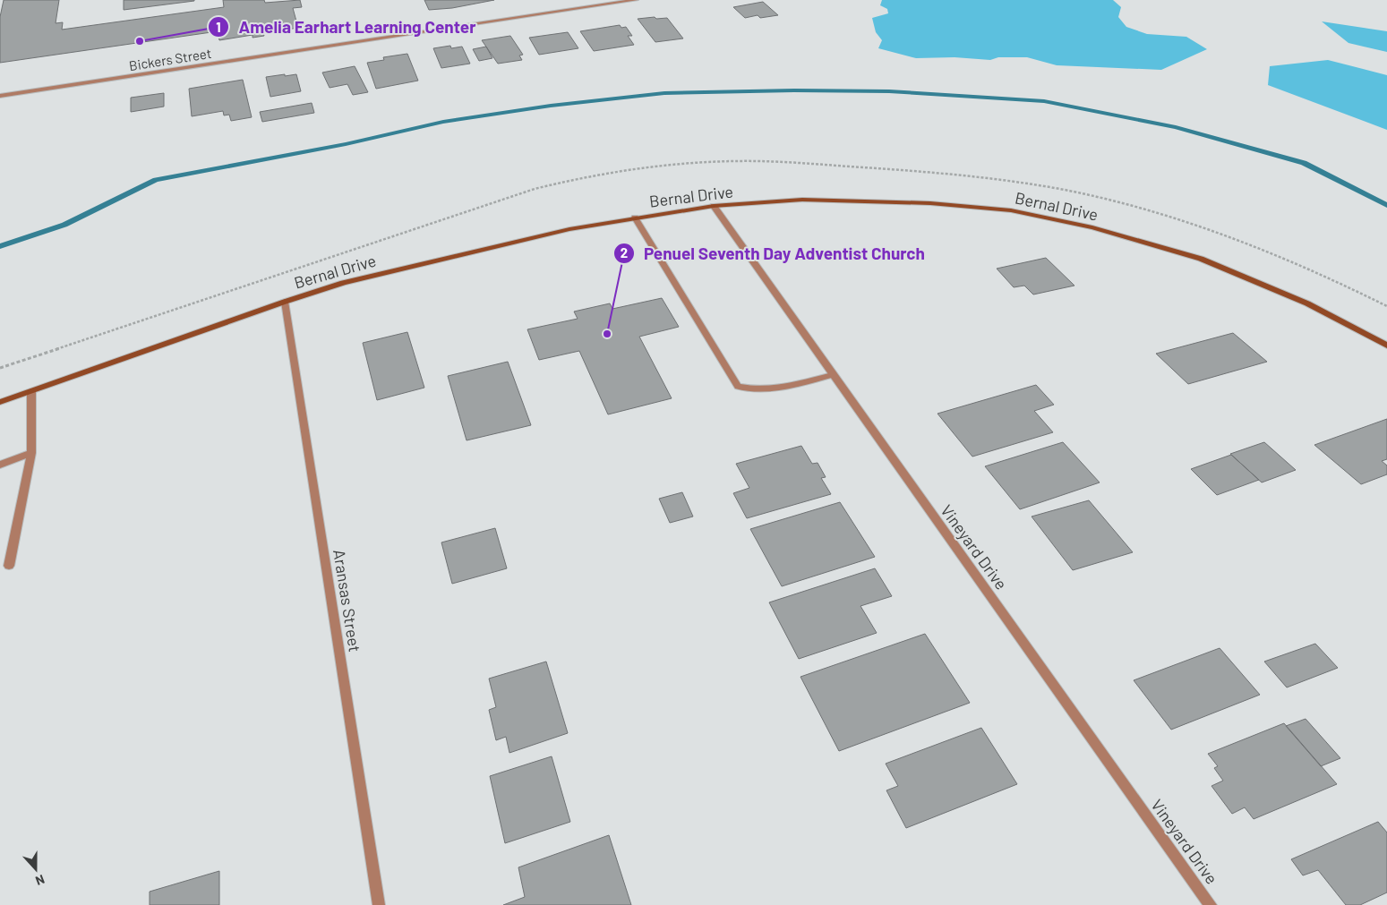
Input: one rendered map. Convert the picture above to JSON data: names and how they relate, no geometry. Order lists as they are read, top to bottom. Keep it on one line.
{"streets":{"street":["Bickers Street","Bernal Drive","Vineyard Drive","Aransas Street"]},"crossings":[["Bernal Drive","Vineyard Drive"],["Bernal Drive","Aransas Street"]],"places":["Amelia Earhart Learning Center","Penuel Seventh Day Adventist Church"],"north":"bottom"}
